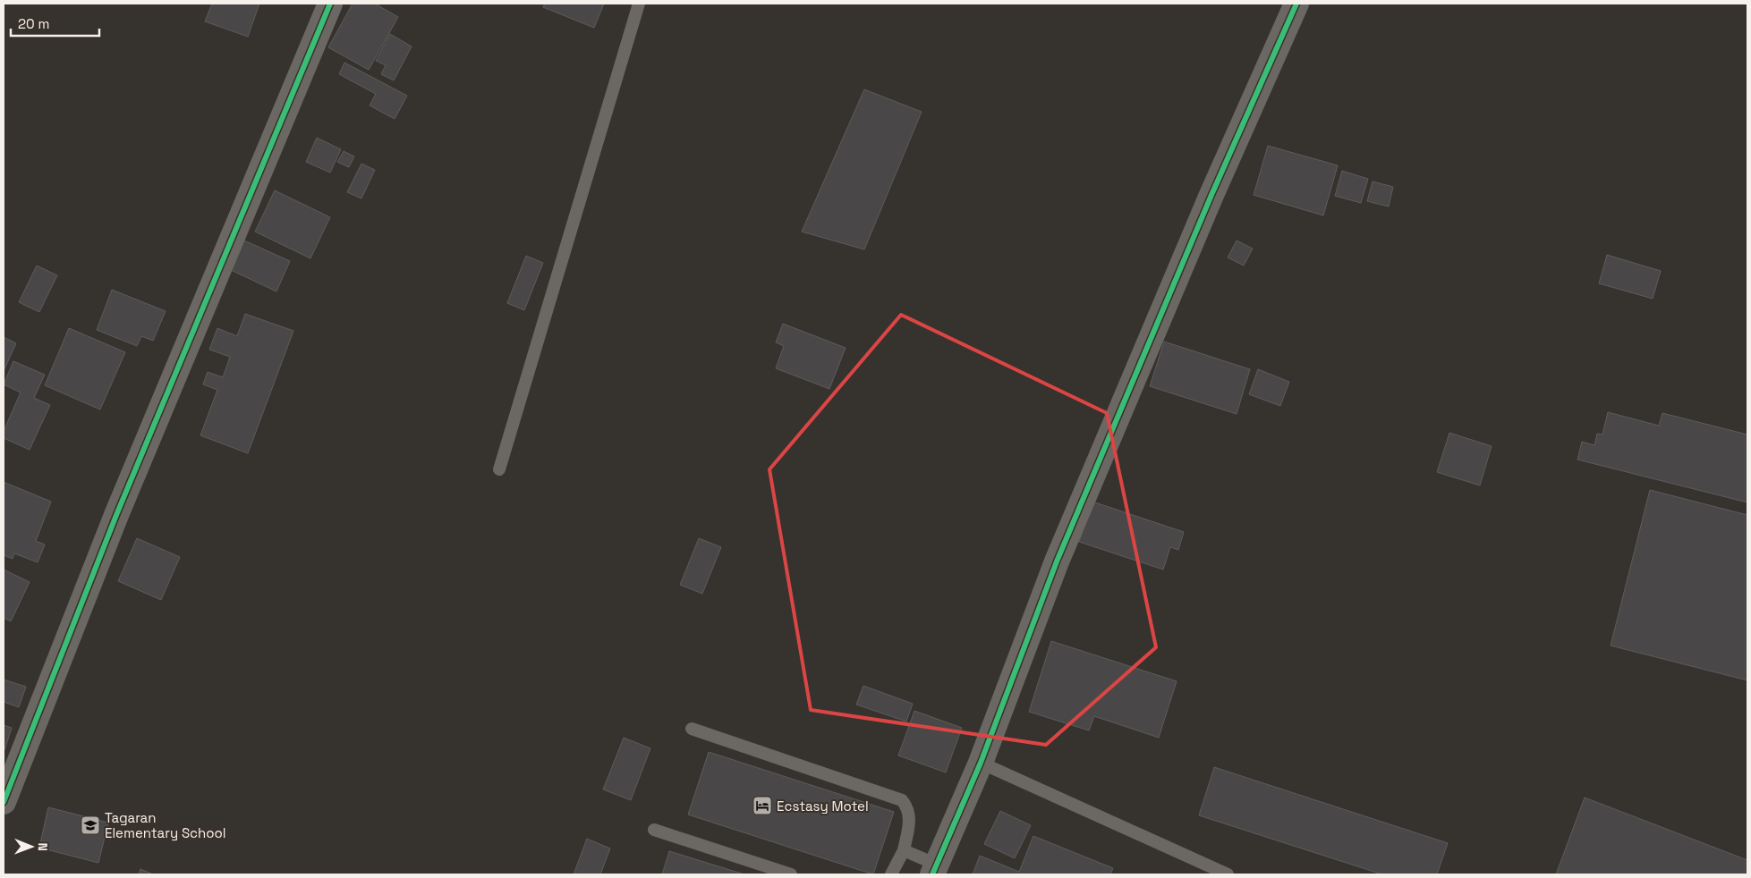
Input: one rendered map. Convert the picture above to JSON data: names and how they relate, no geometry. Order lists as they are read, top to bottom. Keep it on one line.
{"places":{"hotel":["Ecstasy Motel"],"school or university":["Tagaran Elementary School"]},"scale_bar":"20 m","north":"right"}
